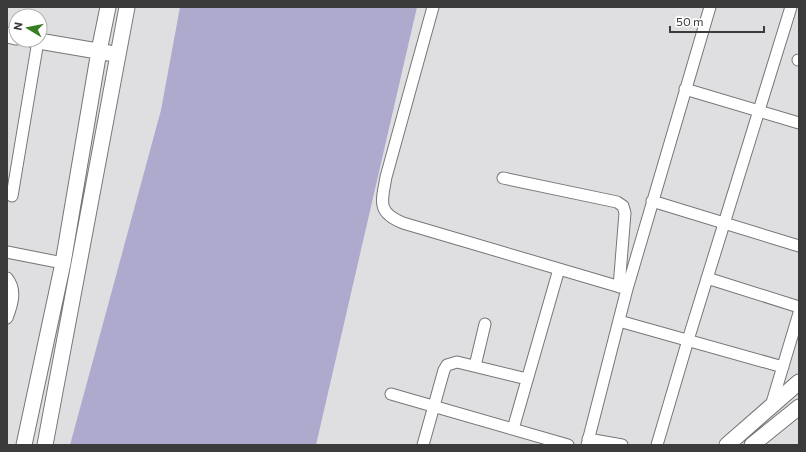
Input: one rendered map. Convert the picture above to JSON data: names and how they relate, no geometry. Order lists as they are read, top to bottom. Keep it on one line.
{"scale_bar":"50 m","north":"left"}
